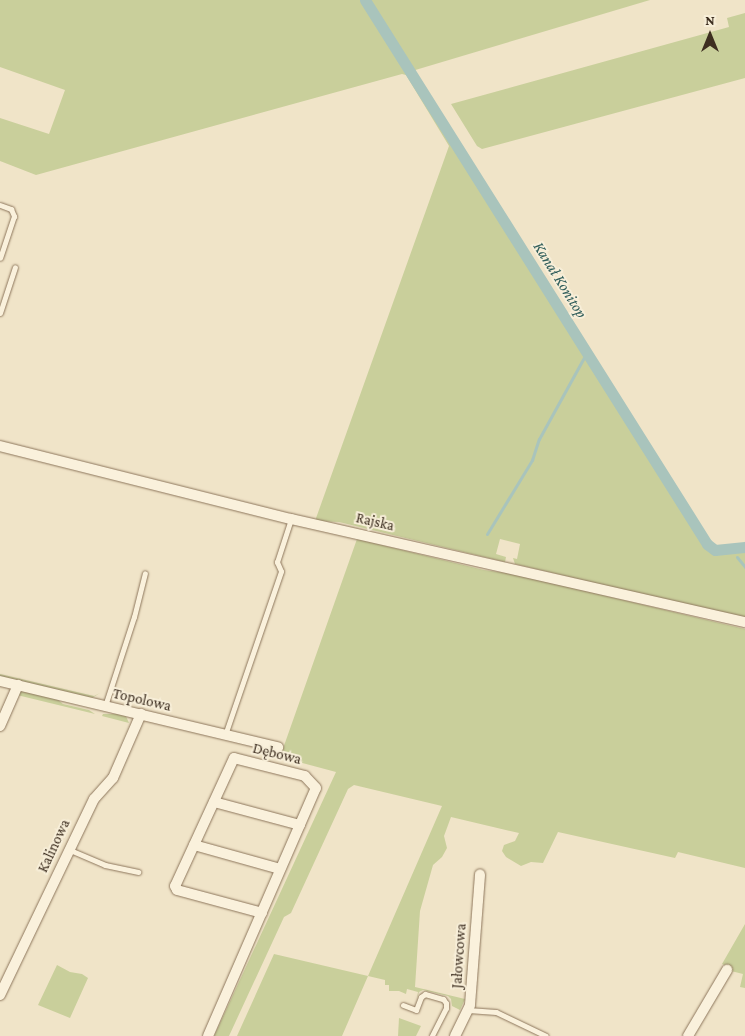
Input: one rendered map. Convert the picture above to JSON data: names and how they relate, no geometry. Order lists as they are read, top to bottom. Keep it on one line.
{"streets":{"street":["Rajska","Topolowa","Dębowa","Kalinowa","Jałowcowa"]},"crossings":[["Topolowa","Kalinowa"]],"water":["Kanał Konitop"],"north":"top"}
